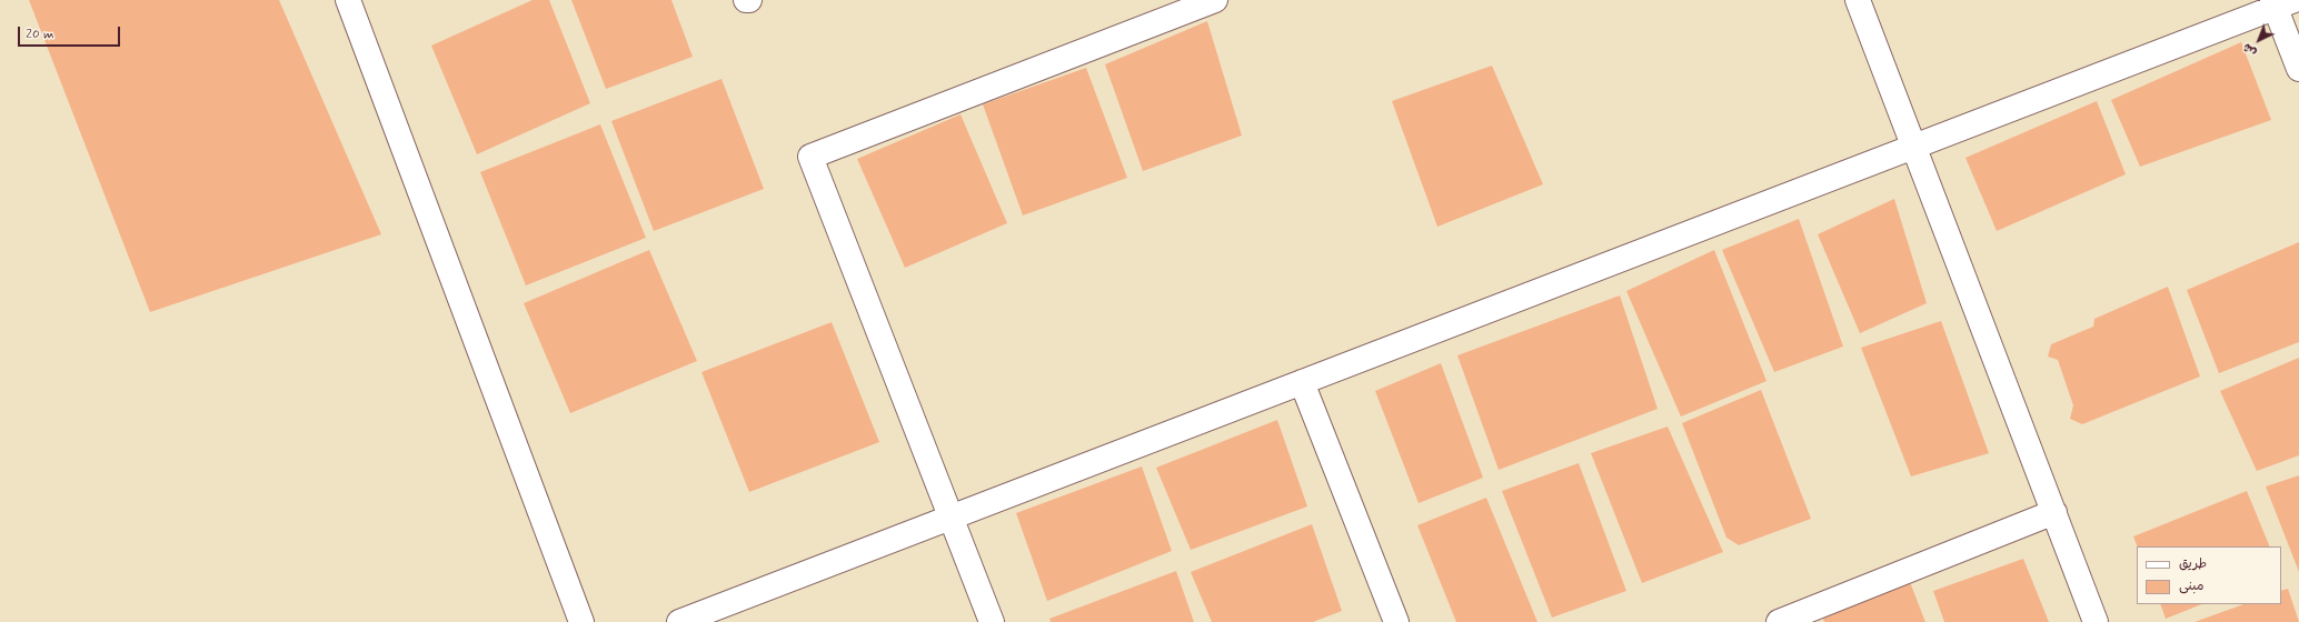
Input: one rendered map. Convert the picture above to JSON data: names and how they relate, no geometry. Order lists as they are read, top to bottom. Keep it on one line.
{"legend":["طريق","مبنى"],"scale_bar":"20 m","north":"bottom left"}
